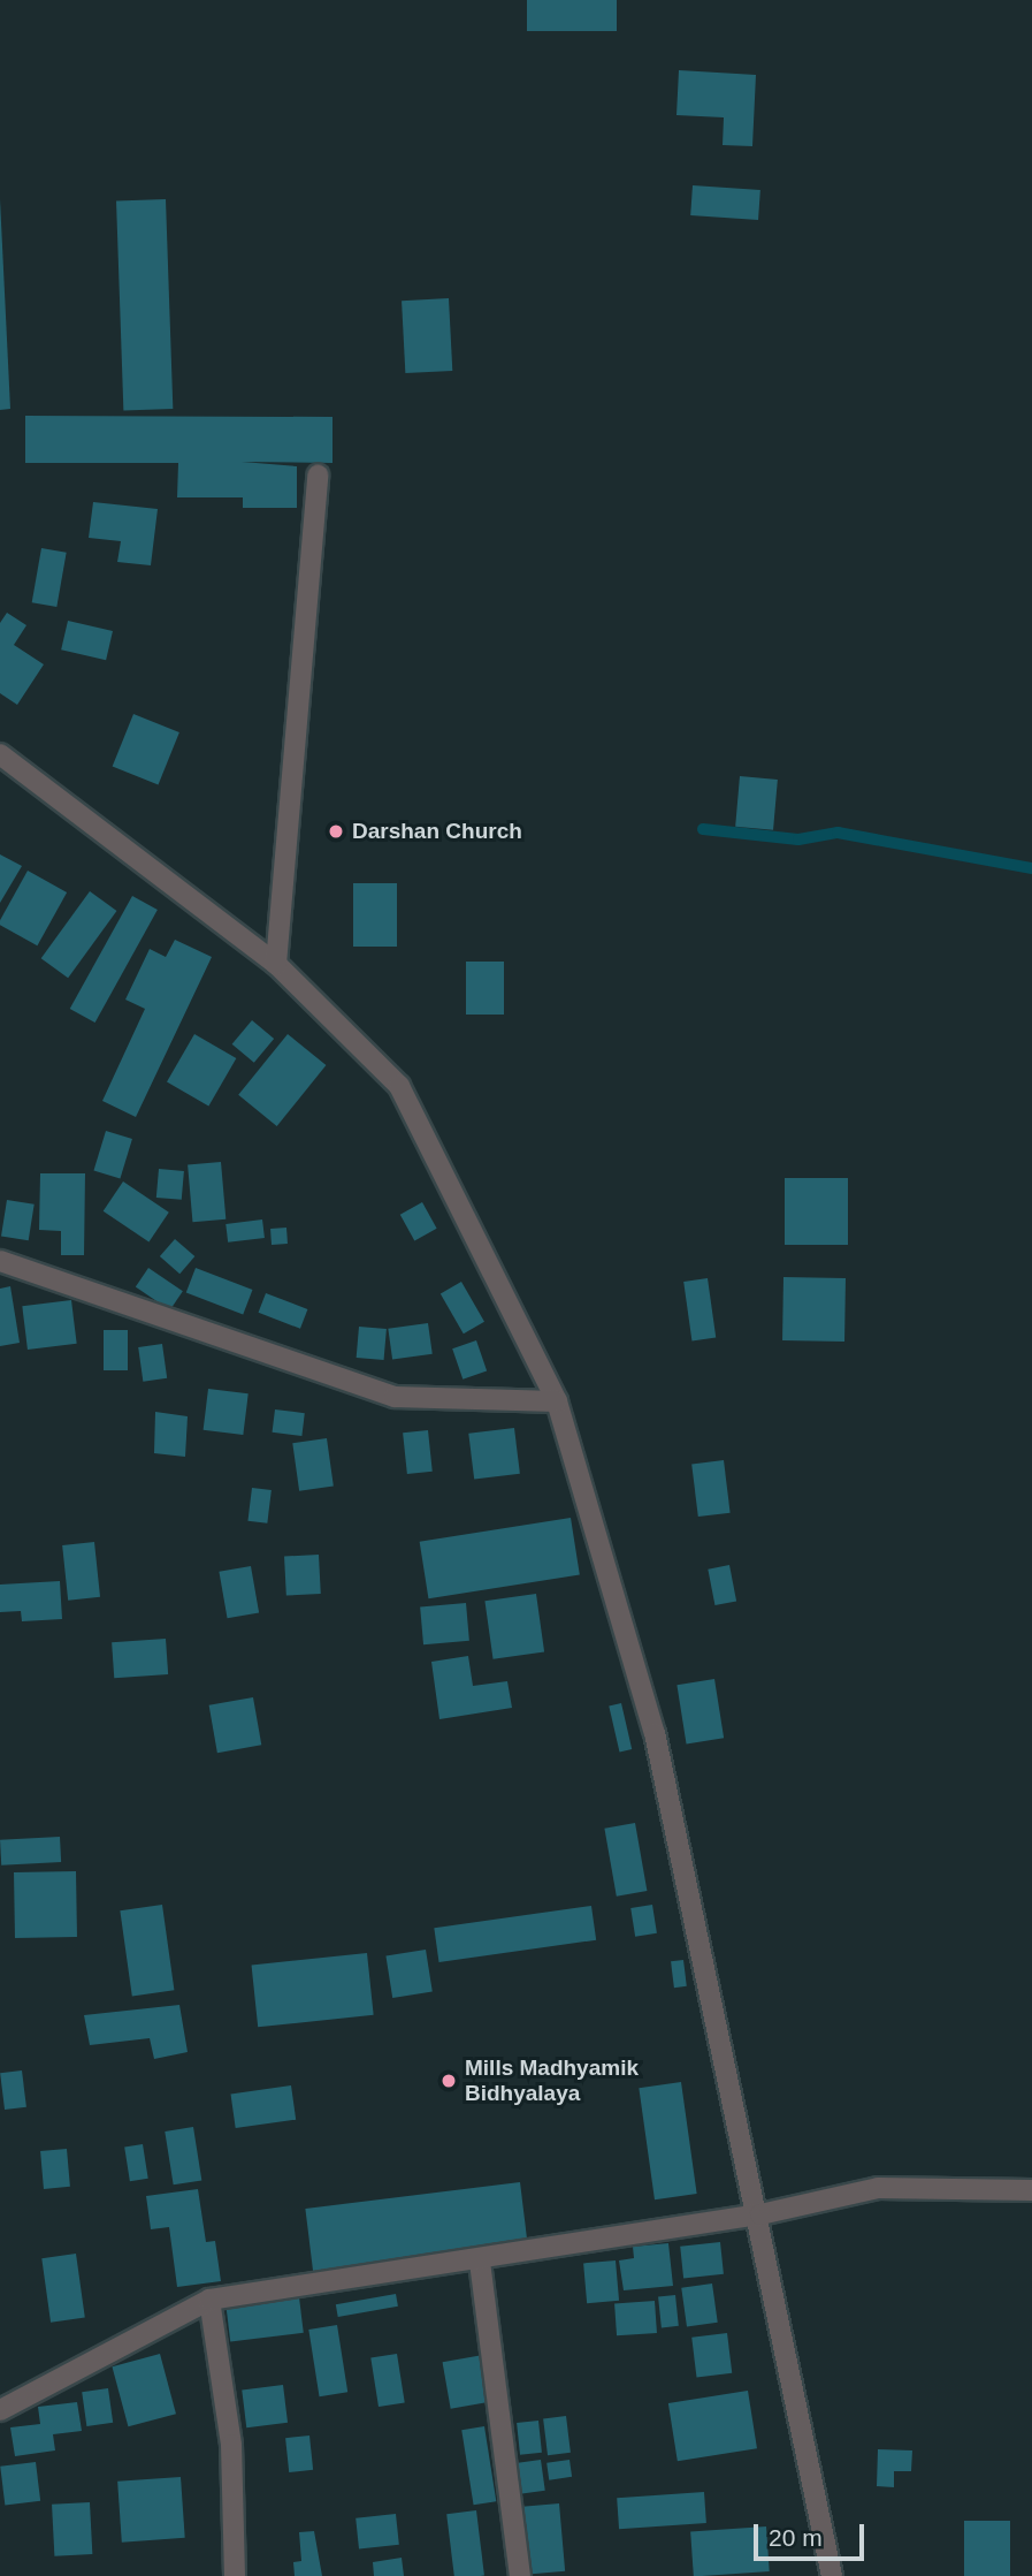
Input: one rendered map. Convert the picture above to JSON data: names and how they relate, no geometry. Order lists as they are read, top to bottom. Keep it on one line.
{"places":["Darshan Church","Mills Madhyamik Bidhyalaya"],"scale_bar":"20 m"}
